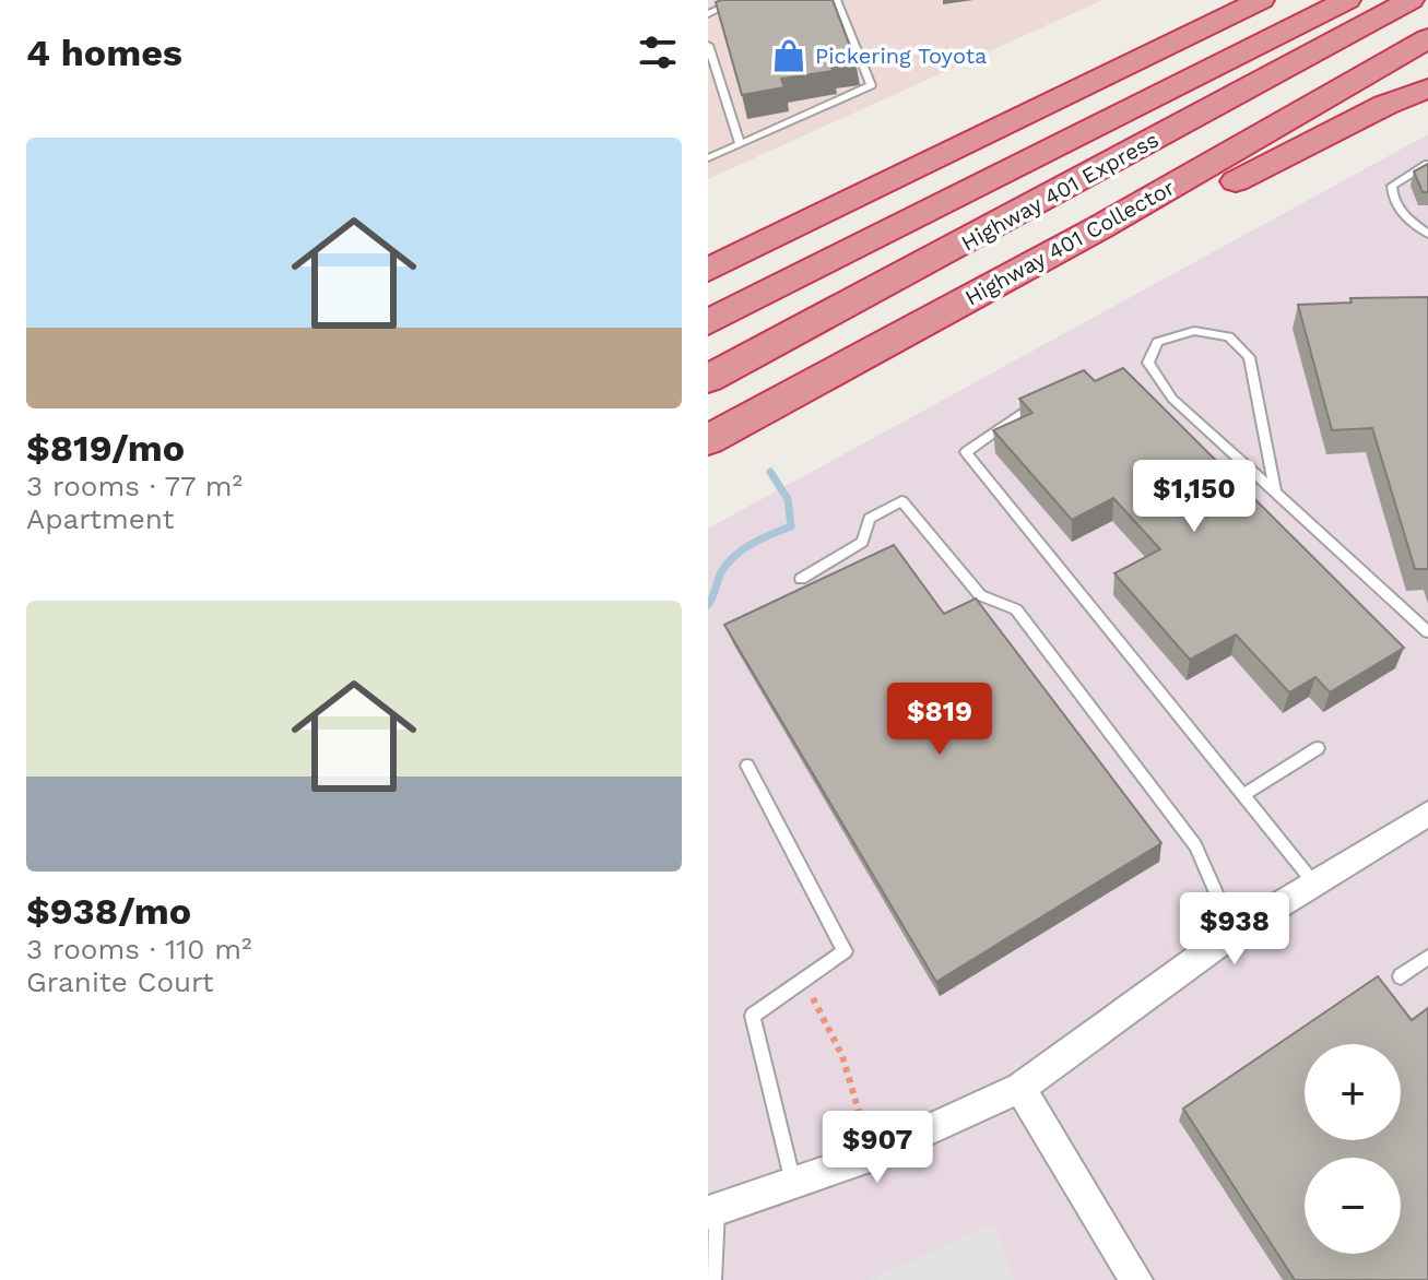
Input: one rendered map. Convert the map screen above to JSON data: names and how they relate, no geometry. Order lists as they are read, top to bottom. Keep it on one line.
{"streets":{"highway":["Highway 401 Express","Highway 401 Collector"]},"places":{"shop":["Pickering Toyota"]},"page":{"heading":"4 homes","list":[{"name":"$819/mo","note":"3 rooms · 77 m² · Apartment"},{"name":"$938/mo","note":"3 rooms · 110 m² · Granite Court"}],"price":["$1,150","$819","$938","$907"],"map_buttons":["+","−"]}}
